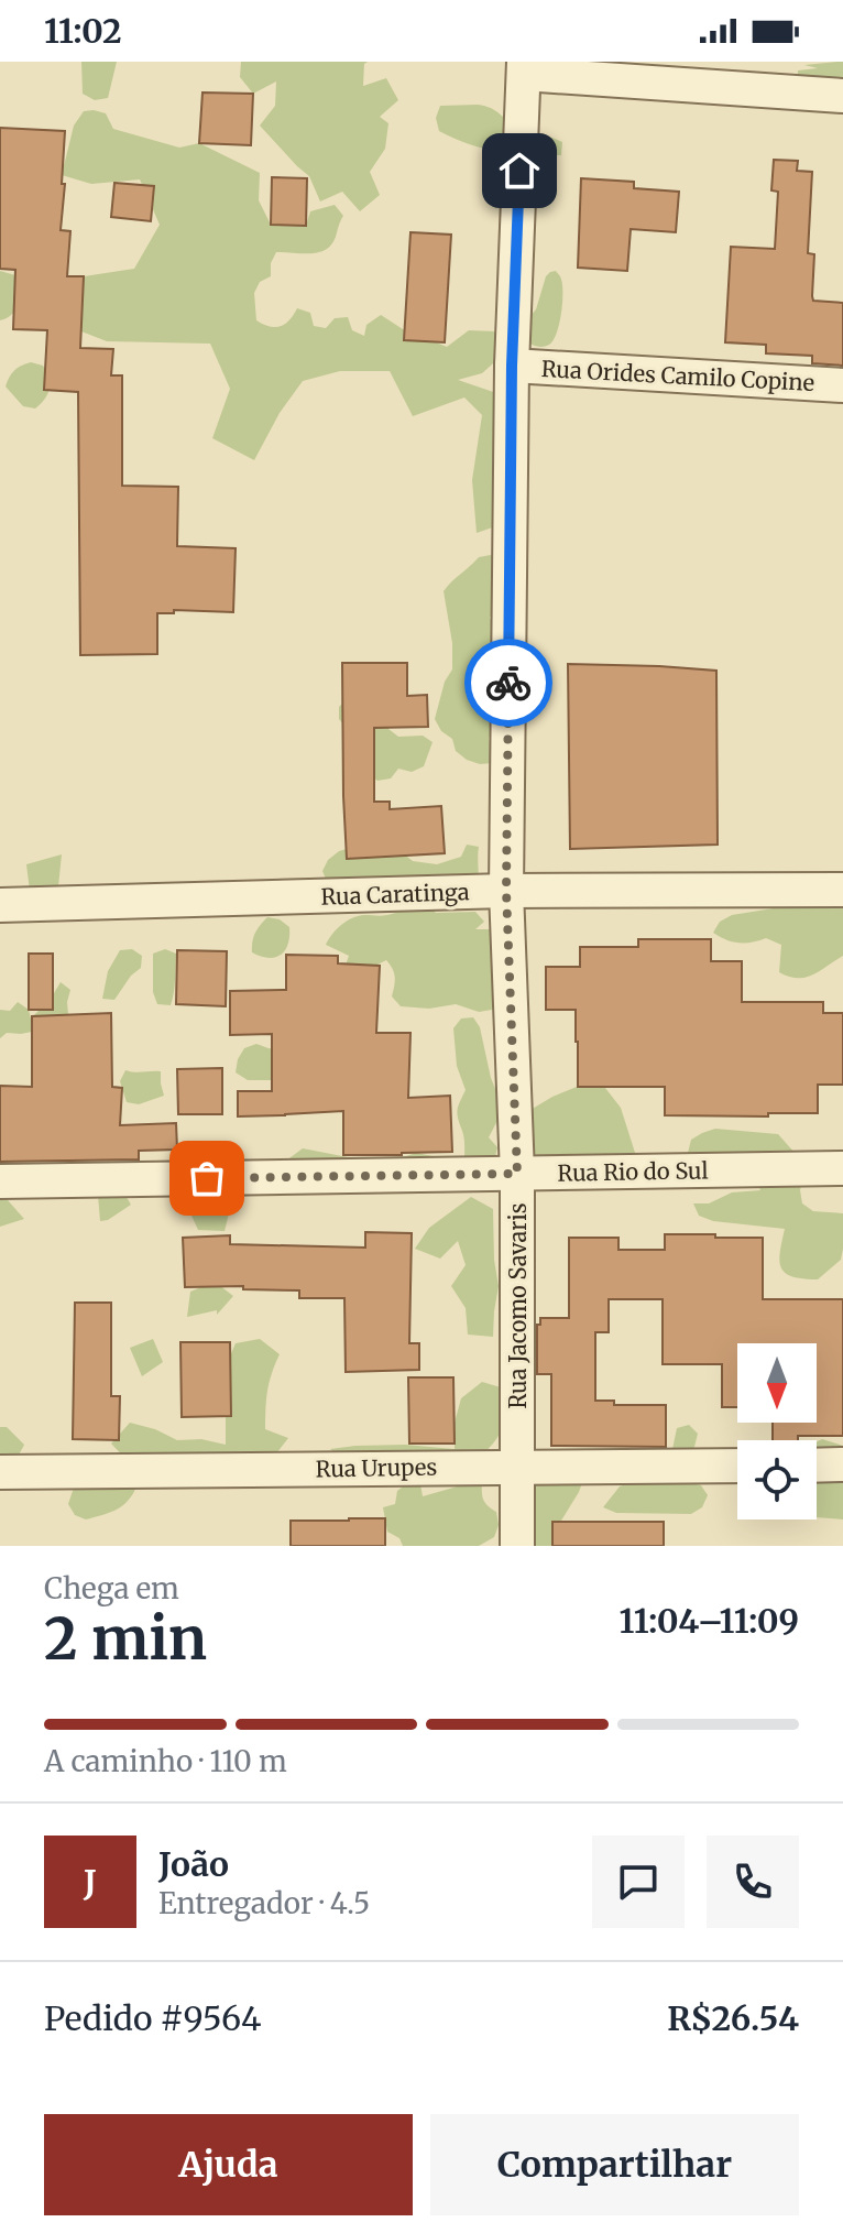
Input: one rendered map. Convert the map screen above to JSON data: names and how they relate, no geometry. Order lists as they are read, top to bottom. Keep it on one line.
{"streets":{"street":["Rua Orides Camilo Copine","Rua Caratinga","Rua Rio do Sul","Rua Jacomo Savaris","Rua Urupes"]},"crossings":[["Rua Orides Camilo Copine","Rua Jacomo Savaris"],["Rua Caratinga","Rua Jacomo Savaris"],["Rua Rio do Sul","Rua Jacomo Savaris"],["Rua Jacomo Savaris","Rua Urupes"]],"north":"bottom","page":{"status":"11:02","heading":["2 min","Chega em","11:04–11:09"],"panel":["João","Entregador · 4.5","Pedido #9564","R$26.54"],"bar":"A caminho · 110 m","round":"J","buttons":["Ajuda","Compartilhar"]}}
